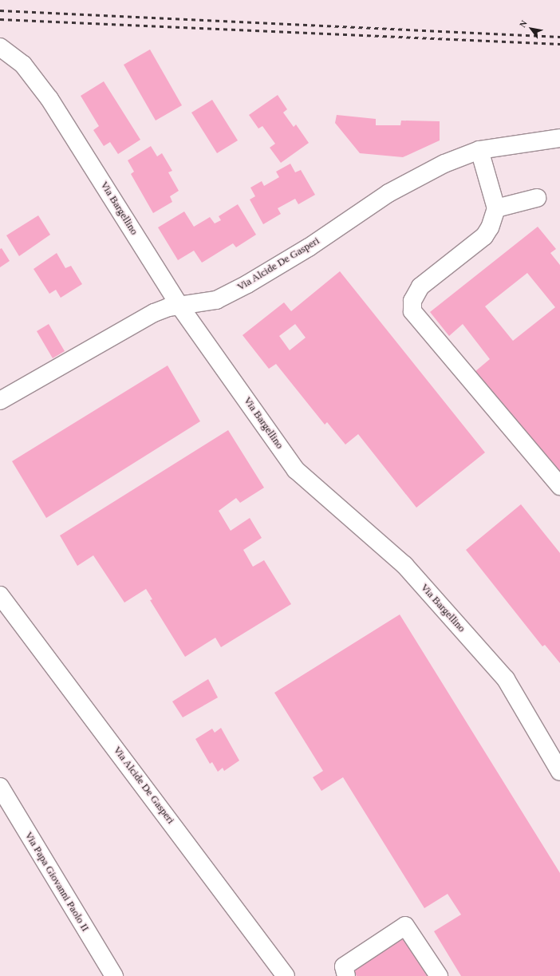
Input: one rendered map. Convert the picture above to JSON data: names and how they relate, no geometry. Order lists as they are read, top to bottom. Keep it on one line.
{"streets":{"street":["Via Bargellino","Via Alcide De Gasperi","Via Papa Giovanni Paolo II"]},"crossings":[["Via Bargellino","Via Alcide De Gasperi"]],"north":"top left"}
